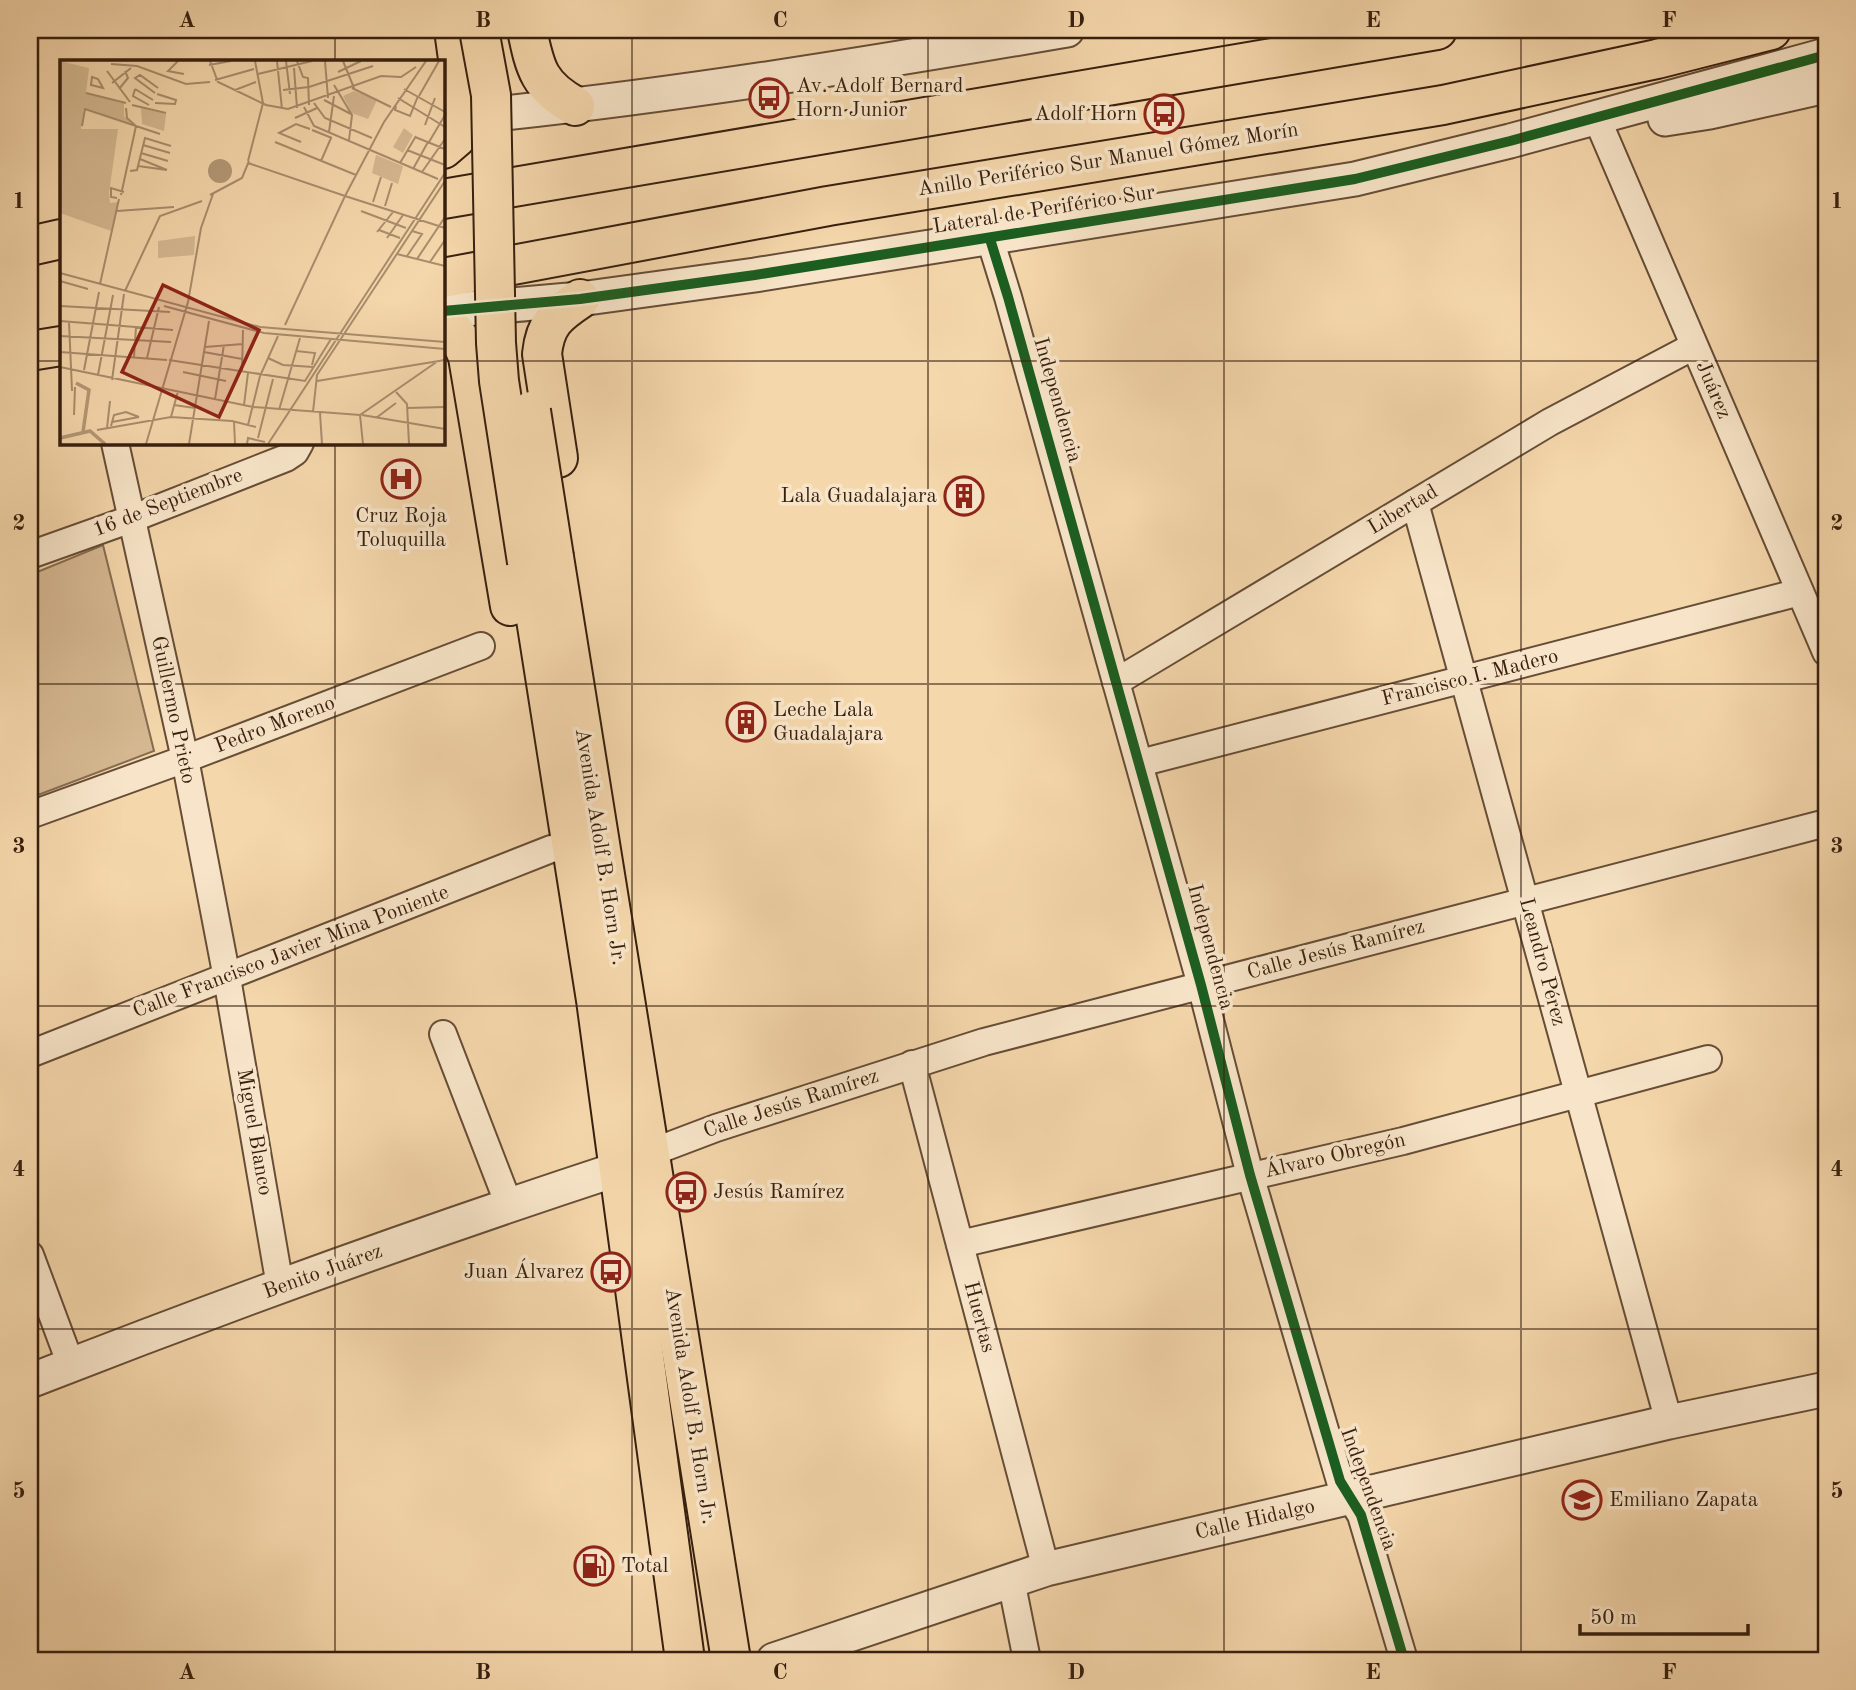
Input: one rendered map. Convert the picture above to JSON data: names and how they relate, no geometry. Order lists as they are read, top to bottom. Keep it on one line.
{"streets":{"main road":["Anillo Periférico Sur Manuel Gómez Morín","Avenida Adolf B. Horn Jr."],"street":["Lateral de Periférico Sur","Juárez","Independencia","16 de Septiembre","Libertad","Francisco I. Madero","Guillermo Prieto","Pedro Moreno","Calle Jesús Ramírez","Calle Francisco Javier Mina Poniente","Leandro Pérez","Miguel Blanco","Álvaro Obregón","Benito Juárez","Huertas","Calle Hidalgo"]},"crossings":[["Lateral de Periférico Sur","Independencia"],["Juárez","Libertad"],["Juárez","Francisco I. Madero"],["Independencia","Libertad"],["Independencia","Francisco I. Madero"],["Independencia","Calle Jesús Ramírez"],["Independencia","Álvaro Obregón"],["Independencia","Calle Hidalgo"],["16 de Septiembre","Guillermo Prieto"],["Libertad","Leandro Pérez"],["Francisco I. Madero","Leandro Pérez"],["Guillermo Prieto","Pedro Moreno"],["Guillermo Prieto","Calle Francisco Javier Mina Poniente"],["Guillermo Prieto","Miguel Blanco"],["Avenida Adolf B. Horn Jr.","Calle Jesús Ramírez"],["Avenida Adolf B. Horn Jr.","Benito Juárez"],["Calle Jesús Ramírez","Leandro Pérez"],["Calle Jesús Ramírez","Benito Juárez"],["Calle Jesús Ramírez","Huertas"],["Calle Francisco Javier Mina Poniente","Miguel Blanco"],["Leandro Pérez","Álvaro Obregón"],["Leandro Pérez","Calle Hidalgo"],["Miguel Blanco","Benito Juárez"],["Álvaro Obregón","Huertas"],["Huertas","Calle Hidalgo"]],"places":{"bus stop":["Av. Adolf Bernard Horn Junior","Adolf Horn","Jesús Ramírez","Juan Álvarez"],"hospital":["Cruz Roja Toluquilla"],"building":["Lala Guadalajara","Leche Lala Guadalajara"],"school or university":["Emiliano Zapata"],"fuel station":["Total"]},"scale_bar":"50 m","grid":{"columns":["A","B","C","D","E","F"],"rows":["1","2","3","4","5"]}}
